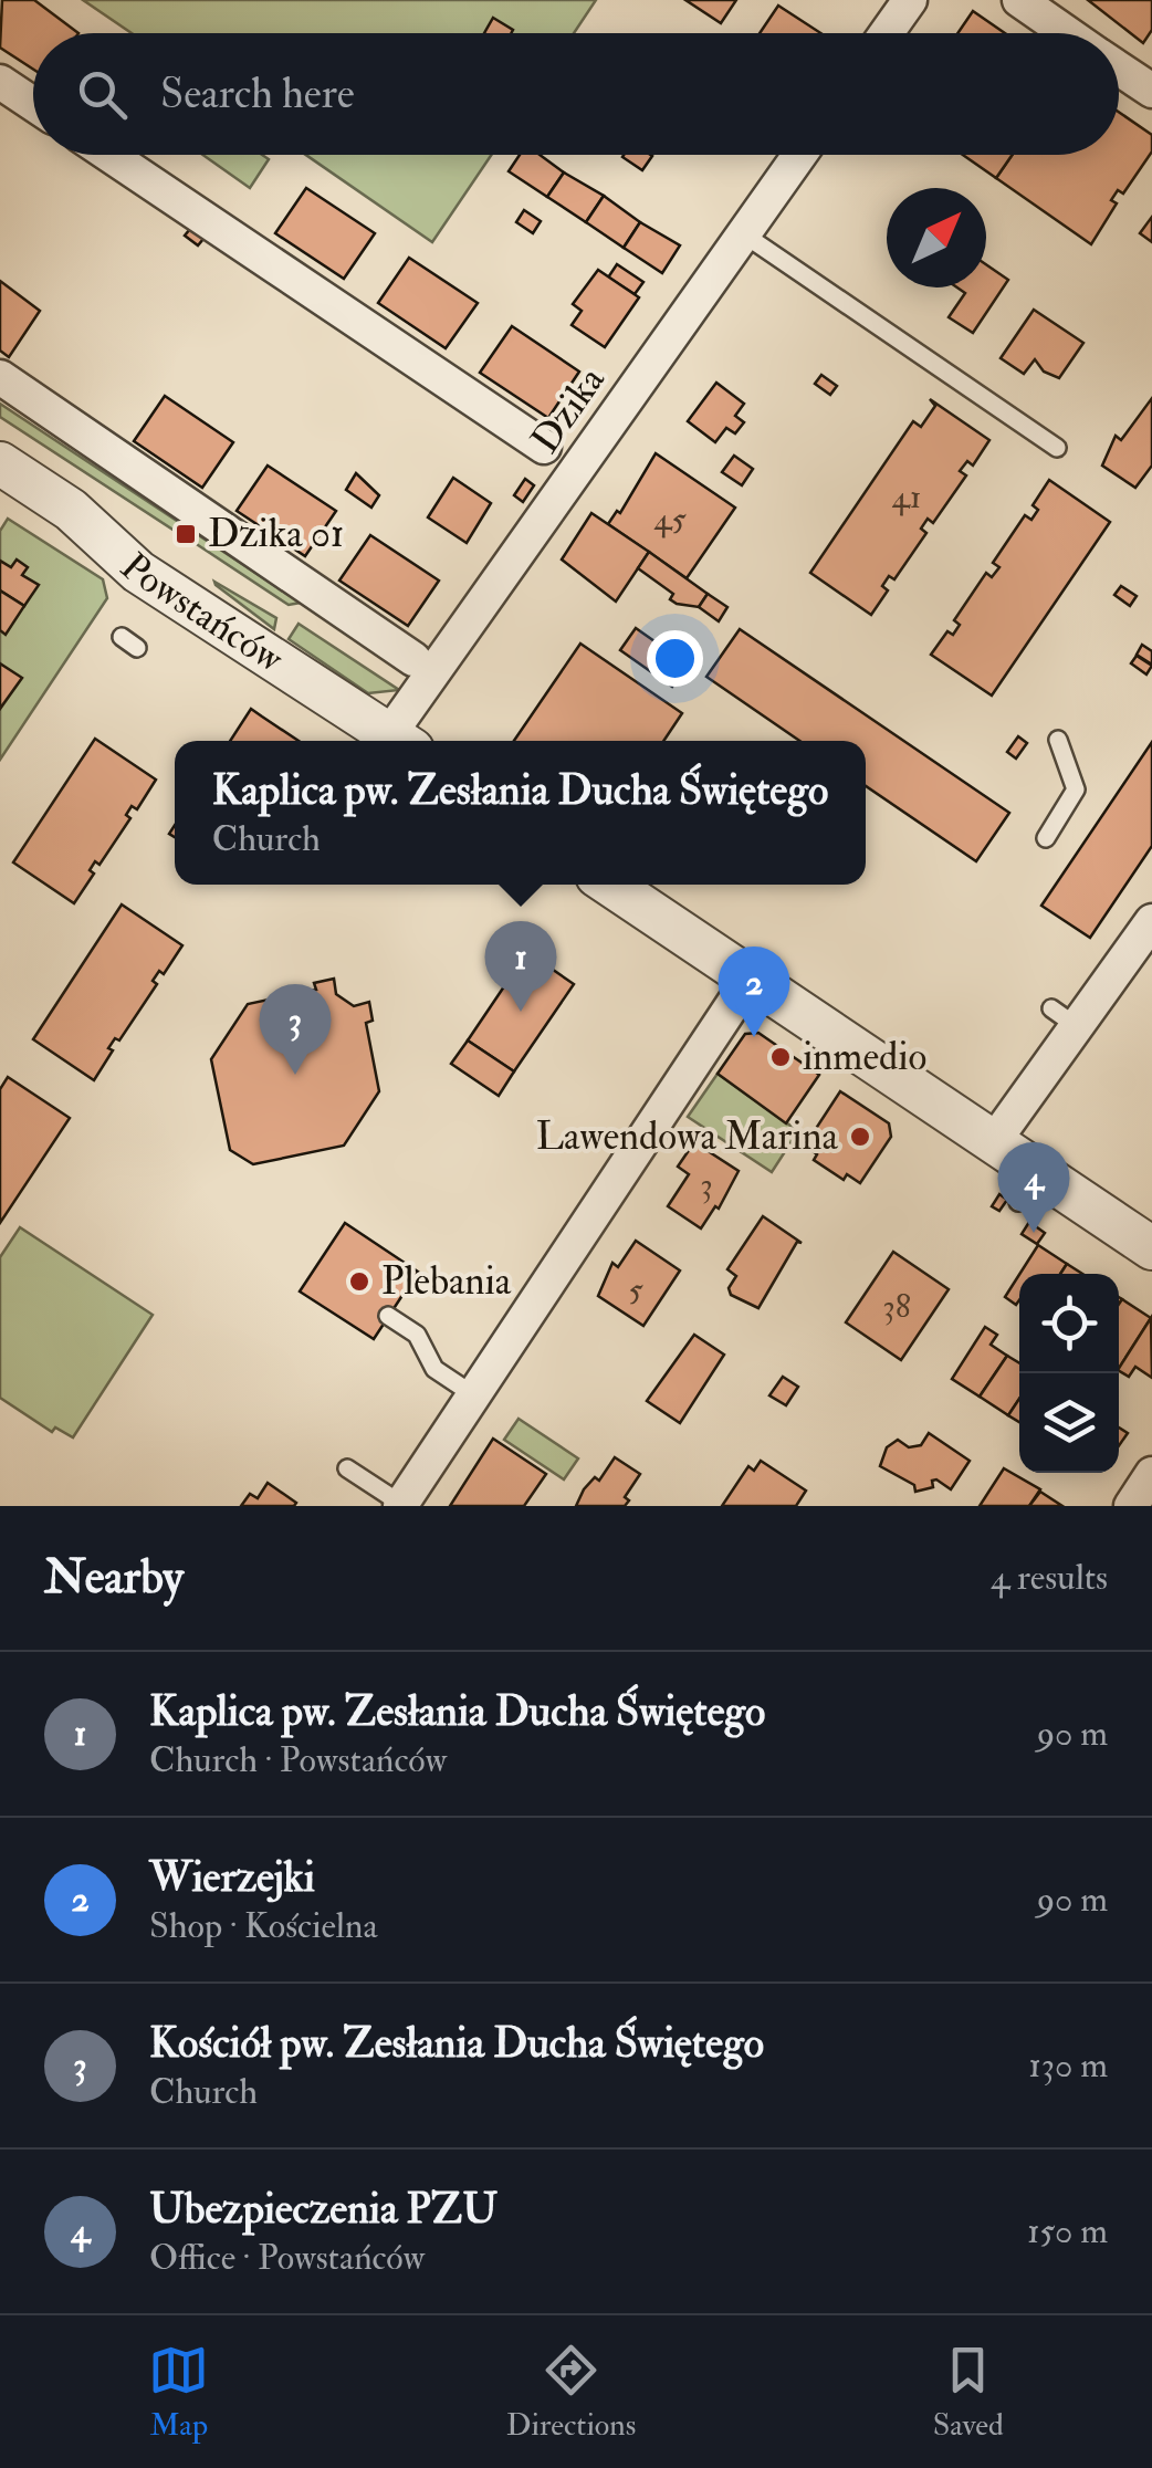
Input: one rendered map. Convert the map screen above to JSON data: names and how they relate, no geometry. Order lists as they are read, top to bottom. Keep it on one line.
{"streets":{"street":["Dzika","Powstańców"]},"crossings":[["Dzika","Powstańców"]],"places":{"transit":["Dzika 01"],"other":["inmedio","Lawendowa Marina","Plebania"]},"house_numbers":["41","45","3","5","38"],"north":"top right","page":{"search":"Search here","popup":["Kaplica pw. Zesłania Ducha Świętego","Church"],"pins":["1","2","3","4"],"heading":["Nearby","4 results"],"list":[{"mark":"1","name":"Kaplica pw. Zesłania Ducha Świętego","note":"Church · Powstańców","value":"90 m"},{"mark":"2","name":"Wierzejki","note":"Shop · Kościelna","value":"90 m"},{"mark":"3","name":"Kościół pw. Zesłania Ducha Świętego","note":"Church","value":"130 m"},{"mark":"4","name":"Ubezpieczenia PZU","note":"Office · Powstańców","value":"150 m"}],"nav":["Map","Directions","Saved"]}}
